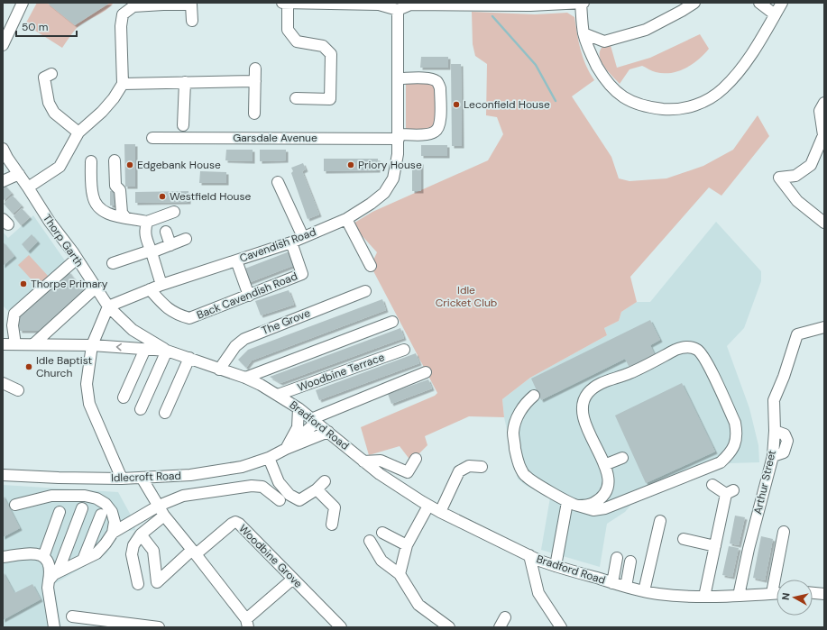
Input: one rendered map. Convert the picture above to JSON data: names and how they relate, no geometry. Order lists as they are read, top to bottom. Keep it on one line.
{"streets":{"street":["Garsdale Avenue","Thorp Garth","Cavendish Road","Back Cavendish Road","The Grove","Woodbine Terrace","Bradford Road","Idlecroft Road","Arthur Street","Woodbine Grove"]},"crossings":[["Garsdale Avenue","Cavendish Road"],["Thorp Garth","Cavendish Road"],["Thorp Garth","Bradford Road"],["Cavendish Road","Back Cavendish Road"],["The Grove","Bradford Road"],["Woodbine Terrace","Bradford Road"],["Bradford Road","Idlecroft Road"],["Bradford Road","Arthur Street"]],"parks":["Idle Cricket Club"],"places":["Leconfield House","Edgebank House","Priory House","Westfield House","Thorpe Primary","Idle Baptist Church"],"scale_bar":"50 m","north":"left"}
